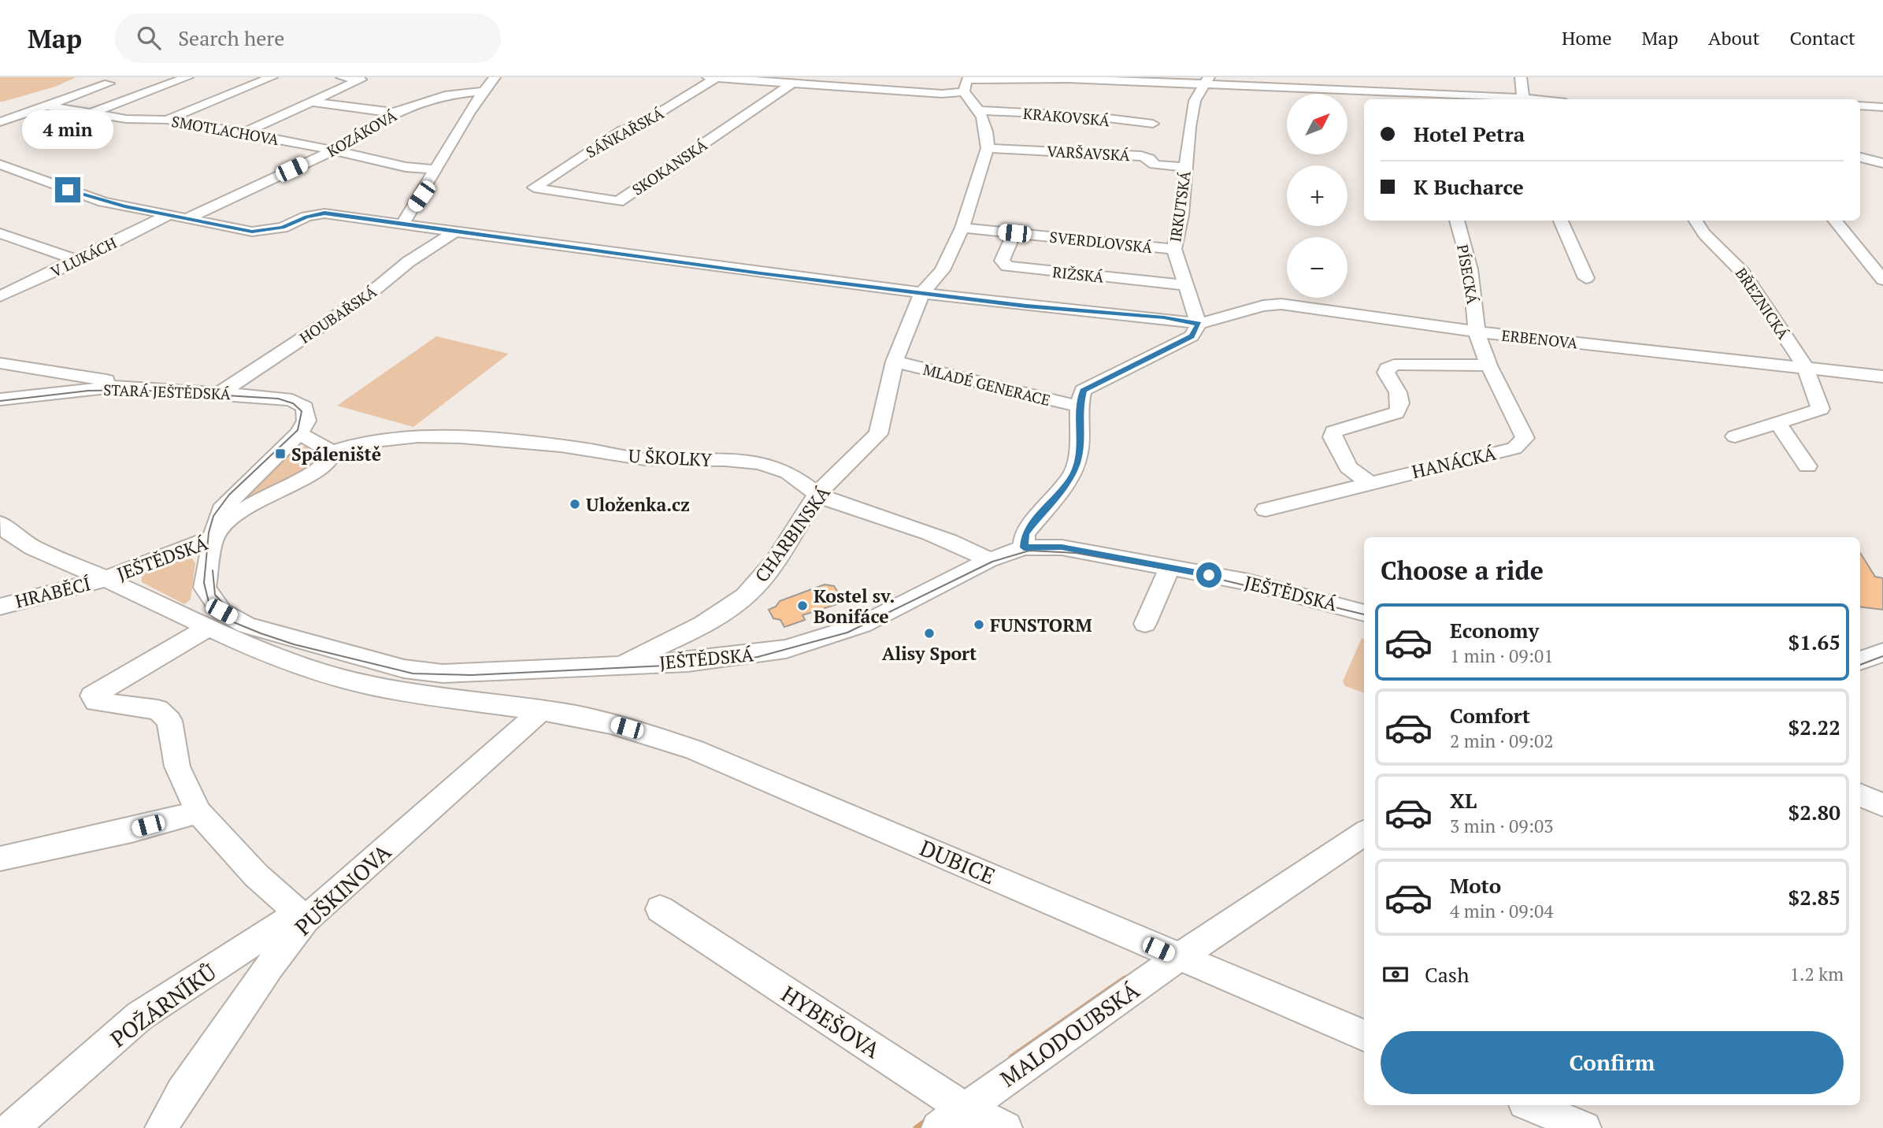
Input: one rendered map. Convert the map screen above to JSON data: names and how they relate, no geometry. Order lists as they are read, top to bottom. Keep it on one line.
{"streets":{"street":["KRAKOVSKÁ","SMOTLACHOVA","SÁŇKAŘSKÁ","KOZÁKOVÁ","VARŠAVSKÁ","SKOKANSKÁ","IRKUTSKÁ","SVERDLOVSKÁ","V LUKÁCH","RIŽSKÁ","PÍSECKÁ","BŘEZNICKÁ","HOUBAŘSKÁ","ERBENOVA","MLADÉ GENERACE","STARÁ JEŠTĚDSKÁ","U ŠKOLKY","HANÁCKÁ","CHARBINSKÁ","JEŠTĚDSKÁ","HRABĚCÍ","DUBICE","PUŠKINOVA","POŽÁRNÍKŮ","HYBEŠOVA","MALODOUBSKÁ"]},"crossings":[["KRAKOVSKÁ","CHARBINSKÁ"],["SMOTLACHOVA","KOZÁKOVÁ"],["SÁŇKAŘSKÁ","SKOKANSKÁ"],["VARŠAVSKÁ","IRKUTSKÁ"],["VARŠAVSKÁ","CHARBINSKÁ"],["IRKUTSKÁ","SVERDLOVSKÁ"],["IRKUTSKÁ","RIŽSKÁ"],["IRKUTSKÁ","ERBENOVA"],["SVERDLOVSKÁ","RIŽSKÁ"],["SVERDLOVSKÁ","CHARBINSKÁ"],["PÍSECKÁ","ERBENOVA"],["PÍSECKÁ","HANÁCKÁ"],["BŘEZNICKÁ","ERBENOVA"],["HOUBAŘSKÁ","STARÁ JEŠTĚDSKÁ"],["ERBENOVA","HANÁCKÁ"],["MLADÉ GENERACE","CHARBINSKÁ"],["U ŠKOLKY","CHARBINSKÁ"],["U ŠKOLKY","JEŠTĚDSKÁ"],["CHARBINSKÁ","JEŠTĚDSKÁ"],["JEŠTĚDSKÁ","HRABĚCÍ"],["JEŠTĚDSKÁ","DUBICE"],["JEŠTĚDSKÁ","PUŠKINOVA"],["DUBICE","PUŠKINOVA"],["DUBICE","MALODOUBSKÁ"],["PUŠKINOVA","POŽÁRNÍKŮ"],["HYBEŠOVA","MALODOUBSKÁ"]],"places":{"transit":["Spáleniště"],"other":["Uloženka.cz","Kostel sv. Bonifáce","FUNSTORM","Alisy Sport"]},"north":"top right","page":{"header":"Map","search":"Search here","nav":["Home","Map","About","Contact"],"map_buttons":["+","−"],"banner":["Hotel Petra","K Bucharce"],"bubble":"4 min","heading":"Choose a ride","list":[{"name":"Economy","note":"1 min · 09:01","value":"$1.65"},{"name":"Comfort","note":"2 min · 09:02","value":"$2.22"},{"name":"XL","note":"3 min · 09:03","value":"$2.80"},{"name":"Moto","note":"4 min · 09:04","value":"$2.85"}],"pay":["Cash","1.2 km"],"buttons":"Confirm"}}
